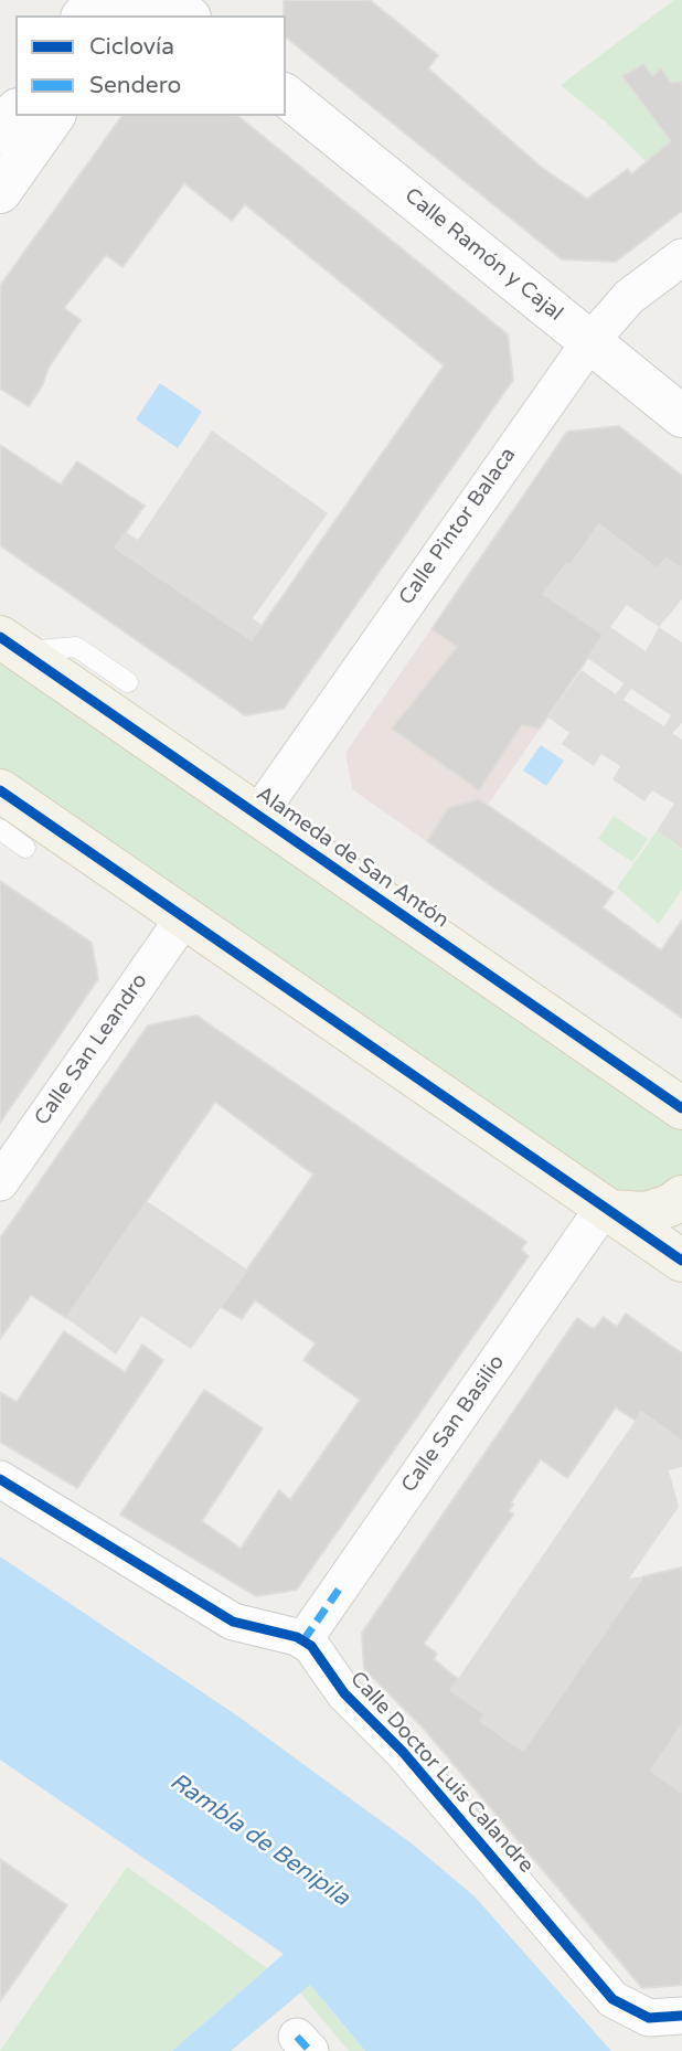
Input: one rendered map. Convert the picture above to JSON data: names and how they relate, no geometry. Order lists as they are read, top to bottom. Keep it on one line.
{"streets":{"main road":["Calle Ramón y Cajal","Alameda de San Antón"],"street":["Calle Pintor Balaca","Calle San Leandro","Calle San Basilio","Calle Doctor Luis Calandre"]},"crossings":[["Calle Ramón y Cajal","Calle Pintor Balaca"],["Calle Pintor Balaca","Alameda de San Antón"],["Calle San Basilio","Calle Doctor Luis Calandre"]],"water":["Rambla de Benipila"],"legend":["Ciclovía","Sendero"]}
